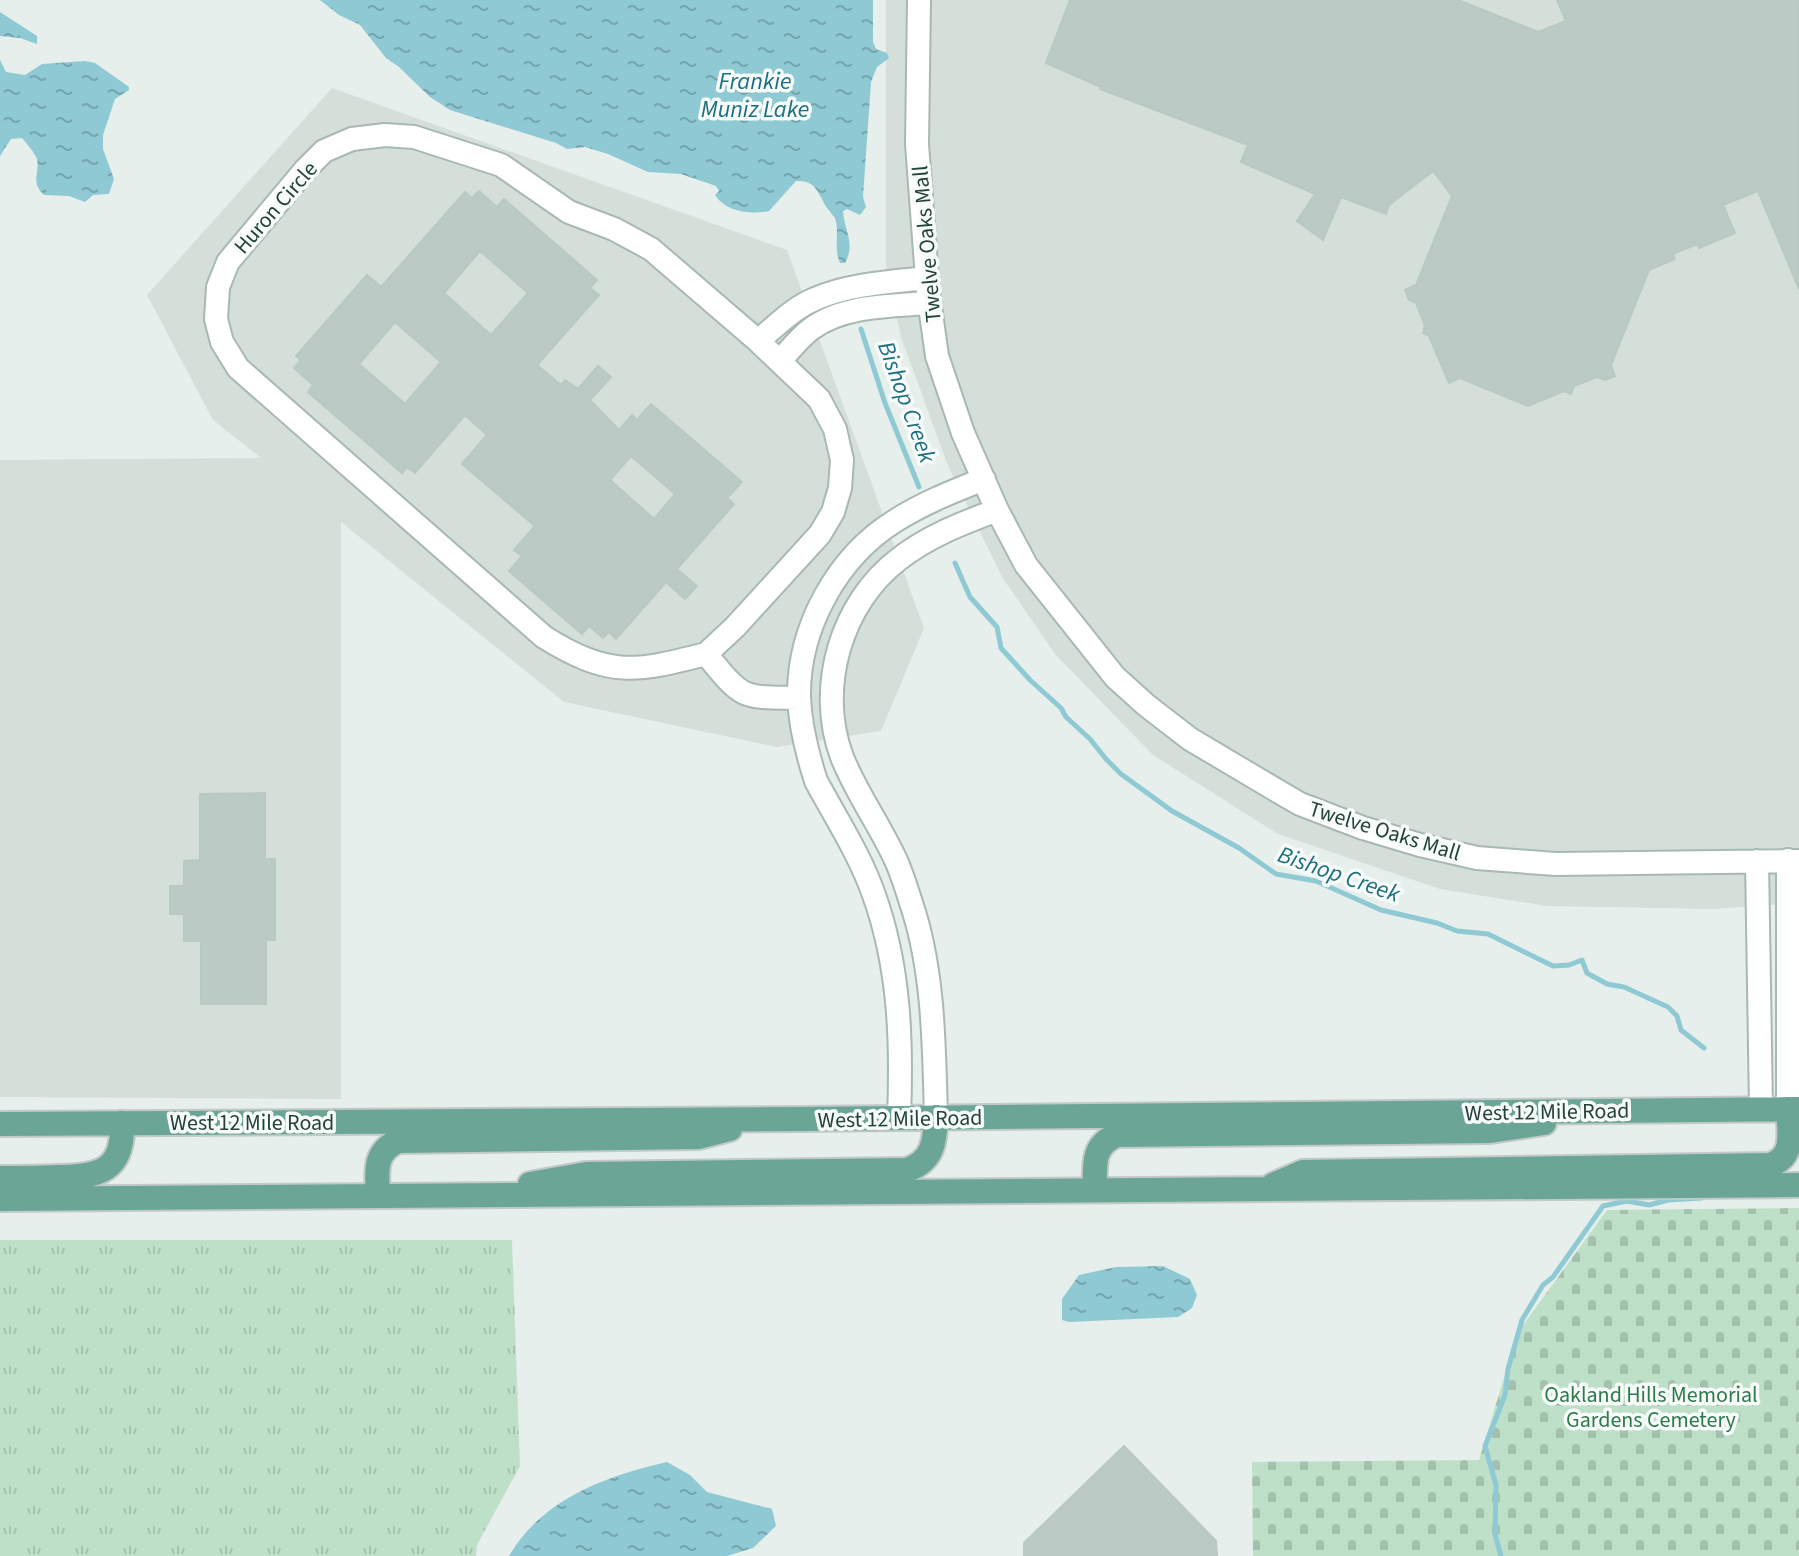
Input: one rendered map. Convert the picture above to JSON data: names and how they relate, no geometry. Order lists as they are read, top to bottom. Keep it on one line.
{"streets":{"main road":["West 12 Mile Road"],"street":["Huron Circle","Twelve Oaks Mall"]},"crossings":[["Twelve Oaks Mall","West 12 Mile Road"]],"water":["Frankie Muniz Lake","Bishop Creek"],"parks":["Oakland Hills Memorial Gardens Cemetery"]}
